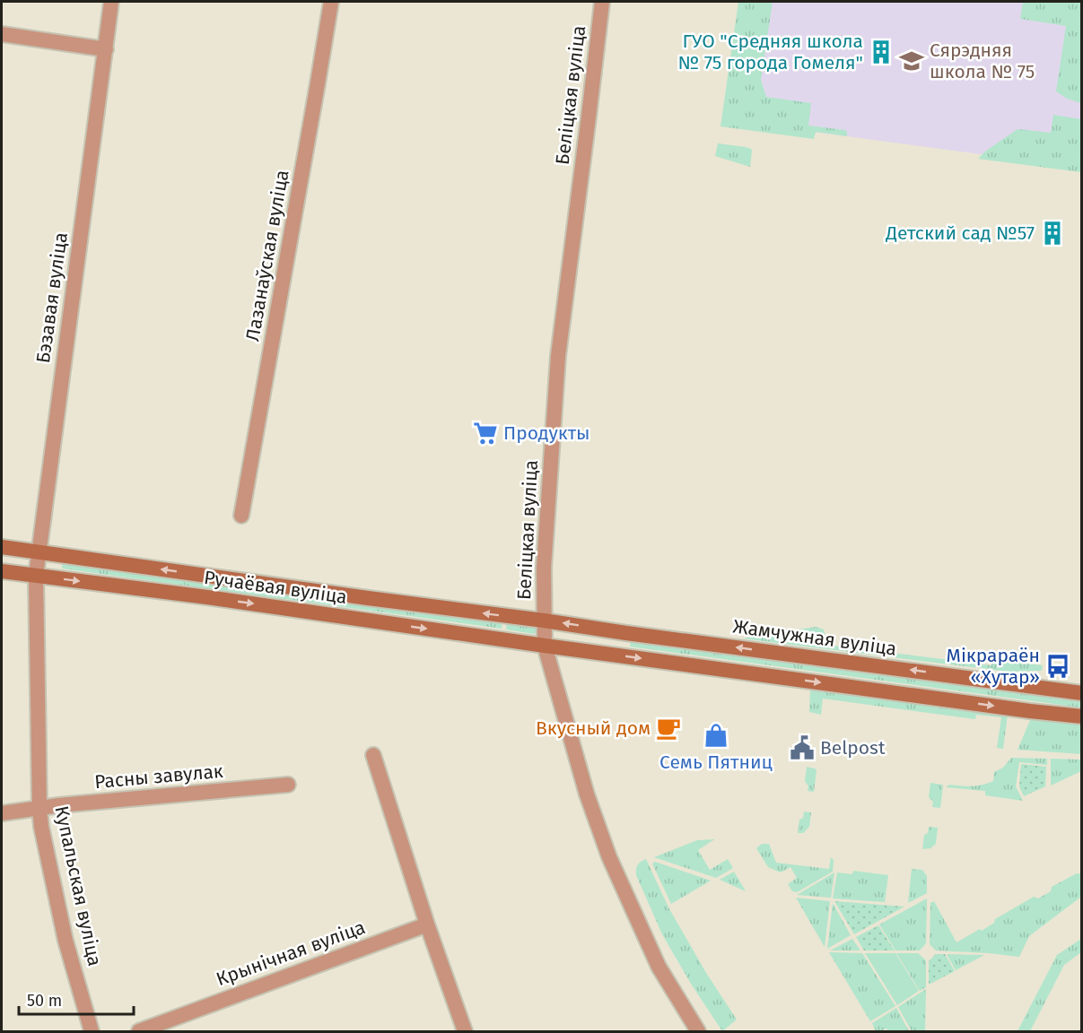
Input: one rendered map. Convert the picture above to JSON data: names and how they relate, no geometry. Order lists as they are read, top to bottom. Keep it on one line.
{"streets":{"main road":["Ручаёвая вуліца","Жамчужная вуліца"],"street":["Беліцкая вуліца","Лазанаўская вуліца","Бэзавая вуліца","Расны завулак","Купальская вуліца","Крынічная вуліца"]},"crossings":[["Беліцкая вуліца","Ручаёвая вуліца"],["Беліцкая вуліца","Жамчужная вуліца"],["Бэзавая вуліца","Ручаёвая вуліца"],["Бэзавая вуліца","Купальская вуліца"],["Ручаёвая вуліца","Жамчужная вуліца"],["Ручаёвая вуліца","Купальская вуліца"],["Расны завулак","Купальская вуліца"]],"places":{"building":["ГУО \"Средняя школа № 75 города Гомеля\"","Детский сад №57"],"school or university":["Сярэдняя школа № 75"],"supermarket":["Продукты"],"bus stop":["Мікрараён «Хутар»"],"cafe":["Вкусный дом"],"shop":["Семь Пятниц"],"public building":["Belpost"]},"scale_bar":"50 m"}
